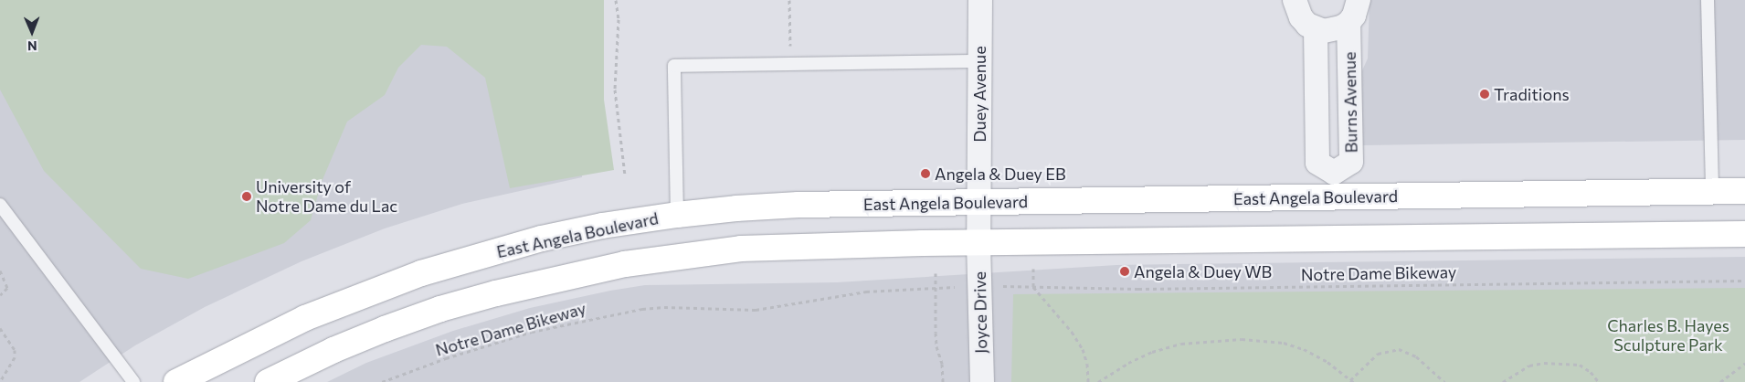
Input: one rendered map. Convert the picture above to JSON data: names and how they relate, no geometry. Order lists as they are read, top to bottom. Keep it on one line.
{"streets":{"main road":["East Angela Boulevard"],"street":["Duey Avenue","Burns Avenue","Joyce Drive"],"path":["Notre Dame Bikeway"]},"crossings":[["Duey Avenue","East Angela Boulevard"],["Duey Avenue","Joyce Drive"],["Burns Avenue","East Angela Boulevard"]],"parks":["Charles B. Hayes Sculpture Park"],"places":["Traditions","Angela & Duey EB","University of Notre Dame du Lac","Angela & Duey WB"],"north":"bottom"}
